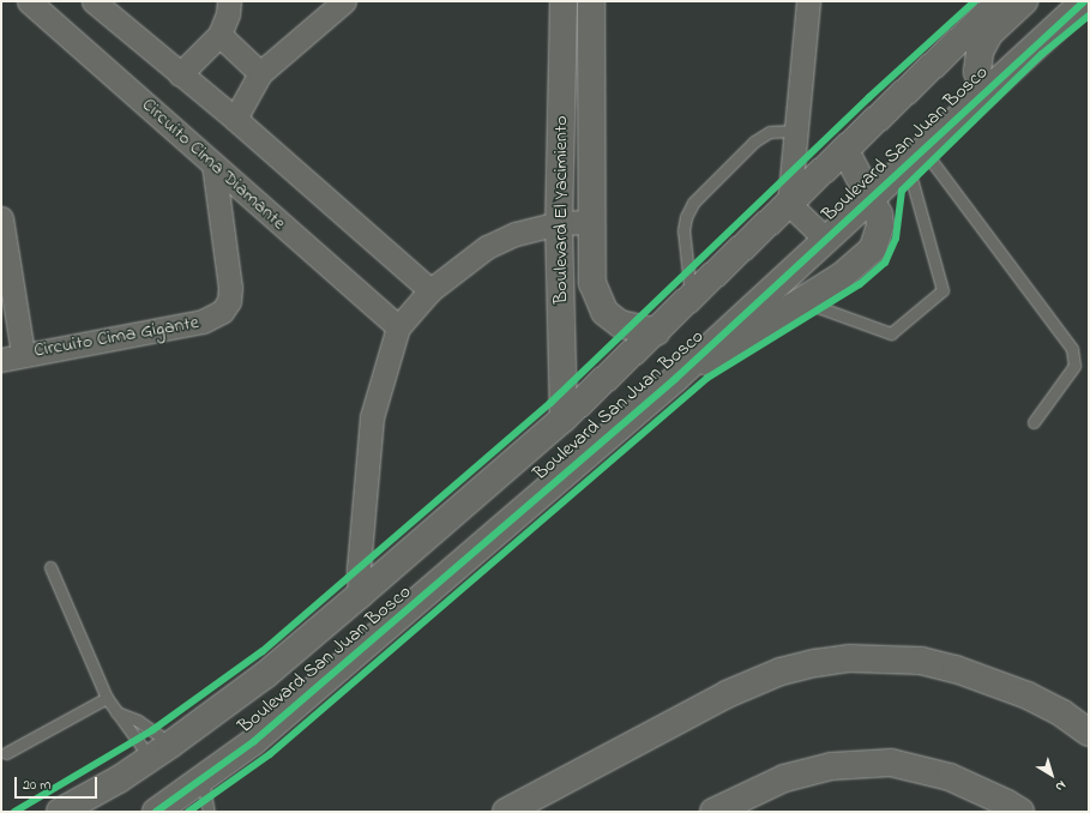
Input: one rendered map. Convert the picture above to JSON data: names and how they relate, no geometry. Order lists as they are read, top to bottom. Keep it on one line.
{"streets":{"main road":["Boulevard San Juan Bosco","Boulevard El Yacimiento"],"street":["Circuito Cima Diamante","Circuito Cima Gigante"]},"crossings":[["Boulevard San Juan Bosco","Boulevard El Yacimiento"],["Circuito Cima Diamante","Circuito Cima Gigante"]],"scale_bar":"20 m","north":"bottom right"}
